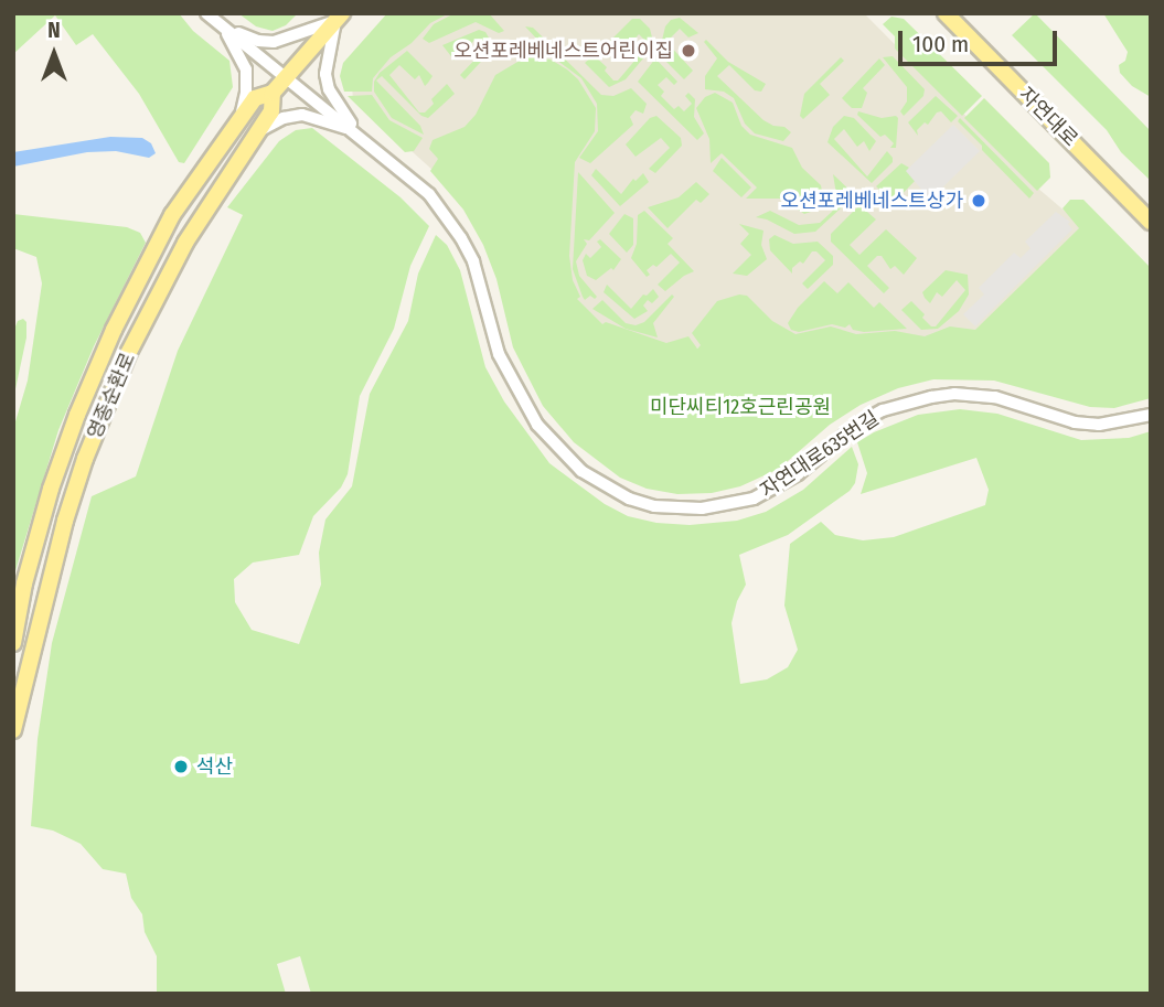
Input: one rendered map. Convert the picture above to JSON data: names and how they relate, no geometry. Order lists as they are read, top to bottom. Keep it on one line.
{"streets":{"main road":["자연대로","영종순환로"],"street":["자연대로635번길"]},"crossings":[["영종순환로","자연대로635번길"]],"parks":["미단씨티12호근린공원"],"places":["오션포레베네스트어린이집","오션포레베네스트상가","석산"],"scale_bar":"100 m","north":"top"}
